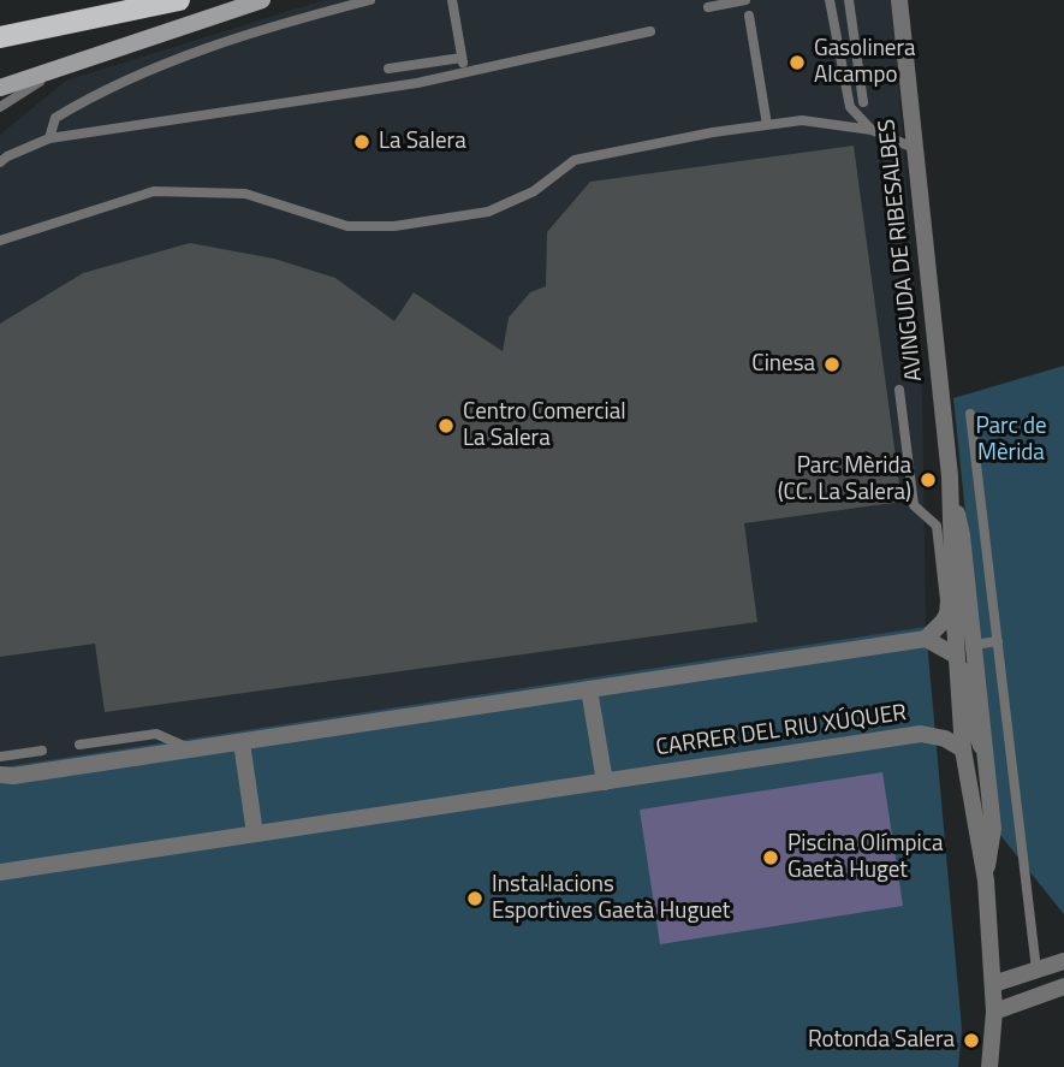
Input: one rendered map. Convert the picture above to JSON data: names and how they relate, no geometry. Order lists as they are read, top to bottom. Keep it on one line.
{"streets":{"street":["AVINGUDA DE RIBESALBES","CARRER DEL RIU XÚQUER"]},"crossings":[["AVINGUDA DE RIBESALBES","CARRER DEL RIU XÚQUER"]],"parks":["Parc de Mèrida"],"places":["Gasolinera Alcampo","La Salera","Cinesa","Centro Comercial La Salera","Parc Mèrida (CC. La Salera)","Piscina Olímpica Gaetà Huget","Instal·lacions Esportives Gaetà Huguet","Rotonda Salera"]}
